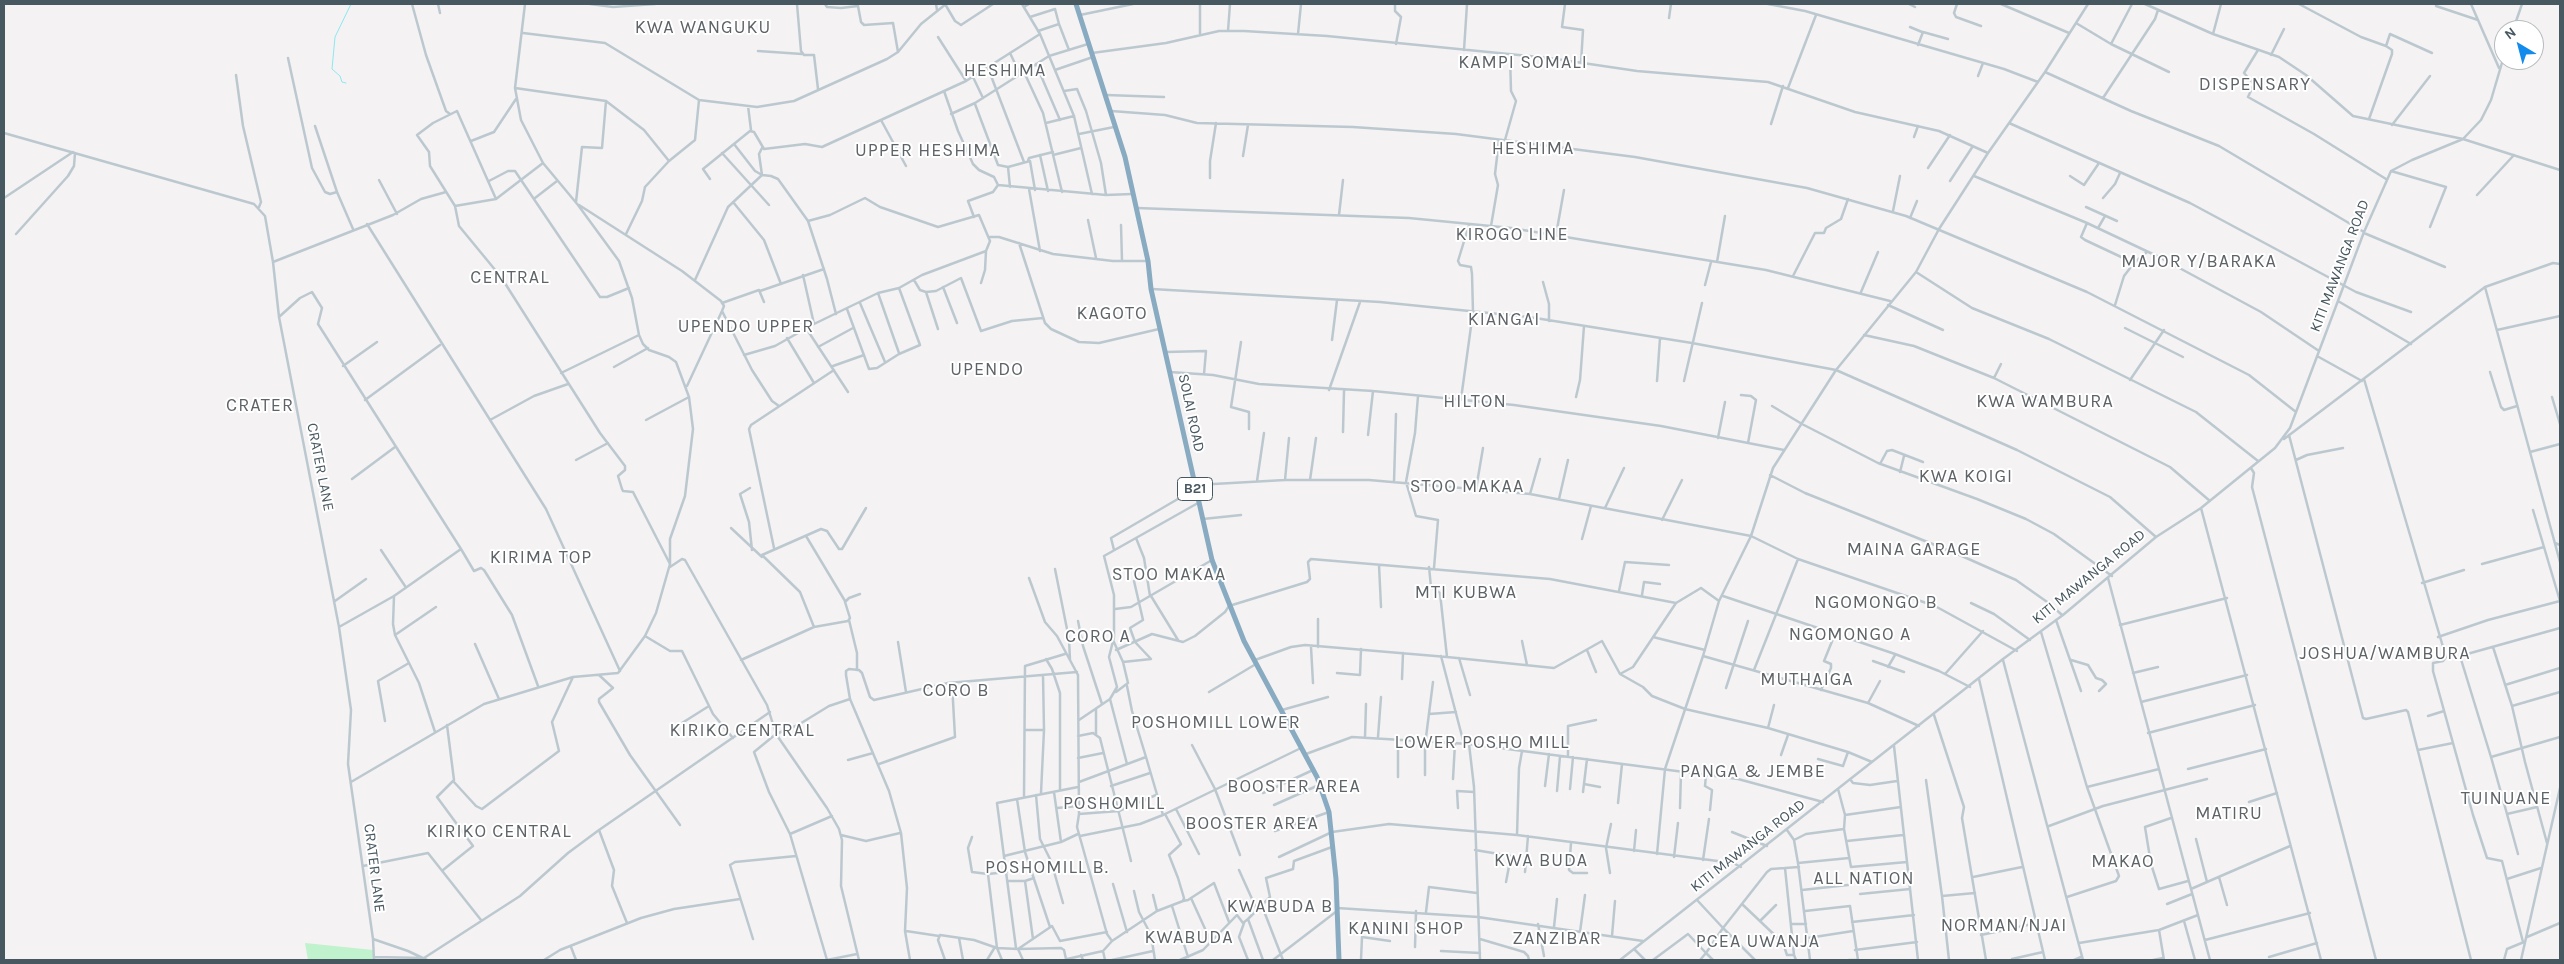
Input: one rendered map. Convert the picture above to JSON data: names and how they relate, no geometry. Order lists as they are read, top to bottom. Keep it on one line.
{"streets":{"highway":["SOLAI ROAD","B21"],"street":["KITI MAWANGA ROAD","CRATER LANE"]},"districts":["KWA WANGUKU","KAMPI SOMALI","HESHIMA","DISPENSARY","HESHIMA","UPPER HESHIMA","KIROGO LINE","MAJOR Y/BARAKA","CENTRAL","KAGOTO","KIANGAI","UPENDO UPPER","UPENDO","HILTON","KWA WAMBURA","CRATER","KWA KOIGI","STOO MAKAA","MAINA GARAGE","KIRIMA TOP","STOO MAKAA","MTI KUBWA","NGOMONGO B","NGOMONGO A","CORO A","JOSHUA/WAMBURA","MUTHAIGA","CORO B","POSHOMILL LOWER","KIRIKO CENTRAL","LOWER POSHO MILL","PANGA & JEMBE","BOOSTER AREA","TUINUANE","POSHOMILL","MATIRU","BOOSTER AREA","KIRIKO CENTRAL","KWA BUDA","MAKAO","POSHOMILL B.","ALL NATION","KWABUDA B","NORMAN/NJAI","KANINI SHOP","KWABUDA","ZANZIBAR","PCEA UWANJA"],"north":"top left"}
